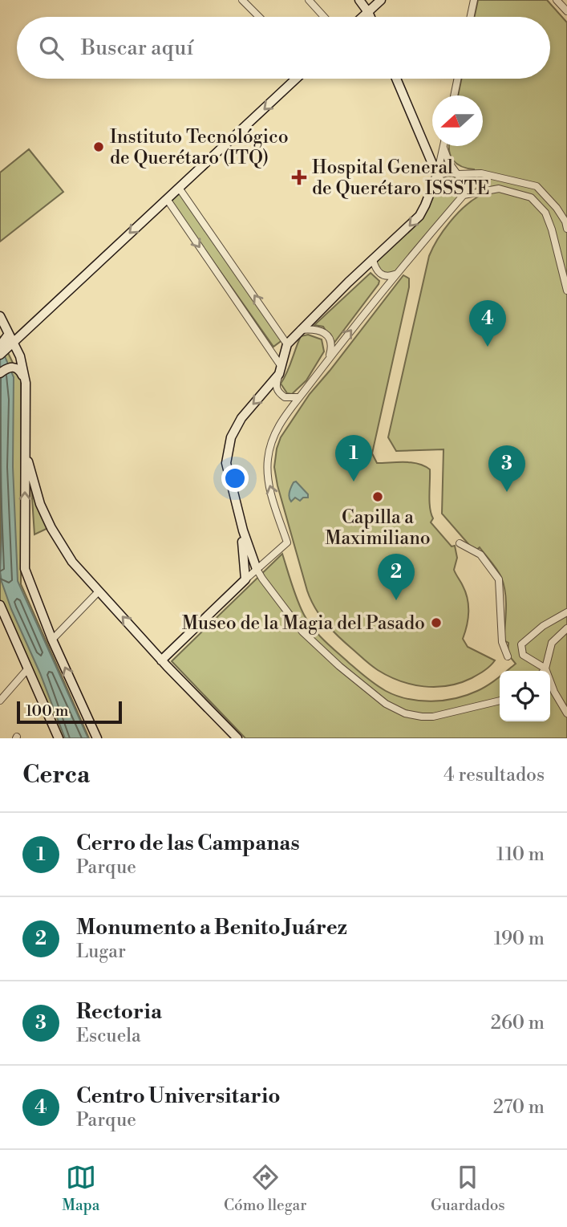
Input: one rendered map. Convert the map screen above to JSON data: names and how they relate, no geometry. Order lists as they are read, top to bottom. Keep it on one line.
{"places":{"other":["Instituto Tecnológico de Querétaro (ITQ)","Capilla a Maximiliano","Museo de la Magia del Pasado"],"health":["Hospital General de Querétaro ISSSTE"]},"scale_bar":"100 m","north":"left","page":{"search":"Buscar aquí","pins":["4","1","3","2"],"scale":"100 m","heading":["Cerca","4 resultados"],"list":[{"mark":"1","name":"Cerro de las Campanas","note":"Parque","value":"110 m"},{"mark":"2","name":"Monumento a Benito Juárez","note":"Lugar","value":"190 m"},{"mark":"3","name":"Rectoria","note":"Escuela","value":"260 m"},{"mark":"4","name":"Centro Universitario","note":"Parque","value":"270 m"}],"nav":["Mapa","Cómo llegar","Guardados"]}}
